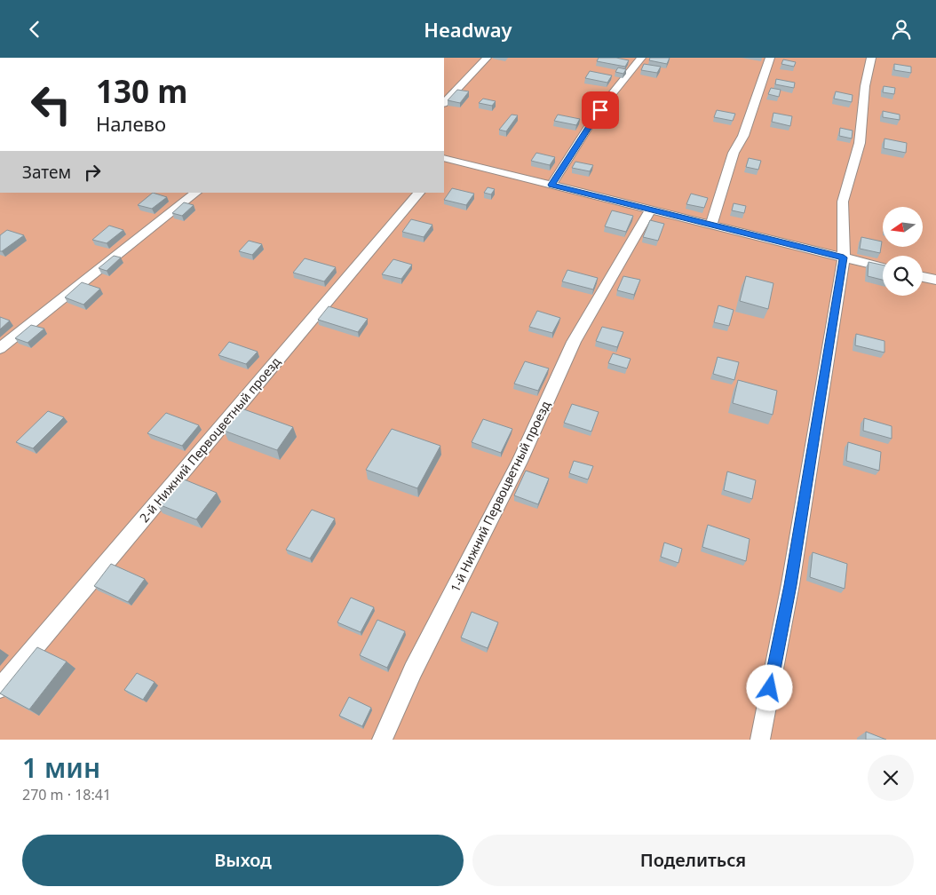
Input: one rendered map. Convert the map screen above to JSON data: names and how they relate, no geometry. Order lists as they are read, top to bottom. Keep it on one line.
{"streets":{"lane":["2-й Нижний Первоцветный проезд","1-й Нижний Первоцветный проезд"]},"north":"left","page":{"header":"Headway","turn":["130 m","Налево"],"then":"Затем","heading":["1 мин","270 m · 18:41"],"buttons":["Выход","Поделиться"]}}
